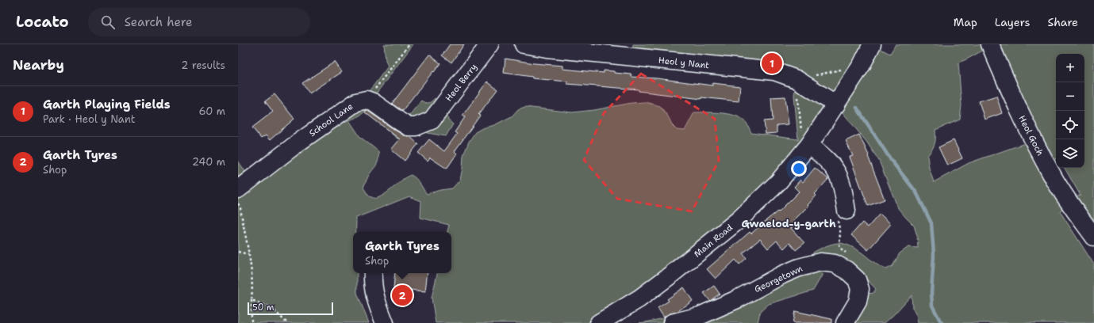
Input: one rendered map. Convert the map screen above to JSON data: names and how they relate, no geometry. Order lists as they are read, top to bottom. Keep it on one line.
{"streets":{"street":["Heol y Nant","Heol Berry","School Lane","Heol Goch","Main Road","Georgetown"]},"crossings":[["Heol y Nant","Main Road"],["Heol Berry","School Lane"]],"districts":["Gwaelod-y-garth"],"scale_bar":"50 m","page":{"header":"Locato","search":"Search here","nav":["Map","Layers","Share"],"heading":["Nearby","2 results"],"pins":["1","2"],"map_buttons":["+","−"],"list":[{"mark":"1","name":"Garth Playing Fields","note":"Park · Heol y Nant","value":"60 m"},{"mark":"2","name":"Garth Tyres","note":"Shop","value":"240 m"}],"popup":["Garth Tyres","Shop"],"scale":"50 m"}}
